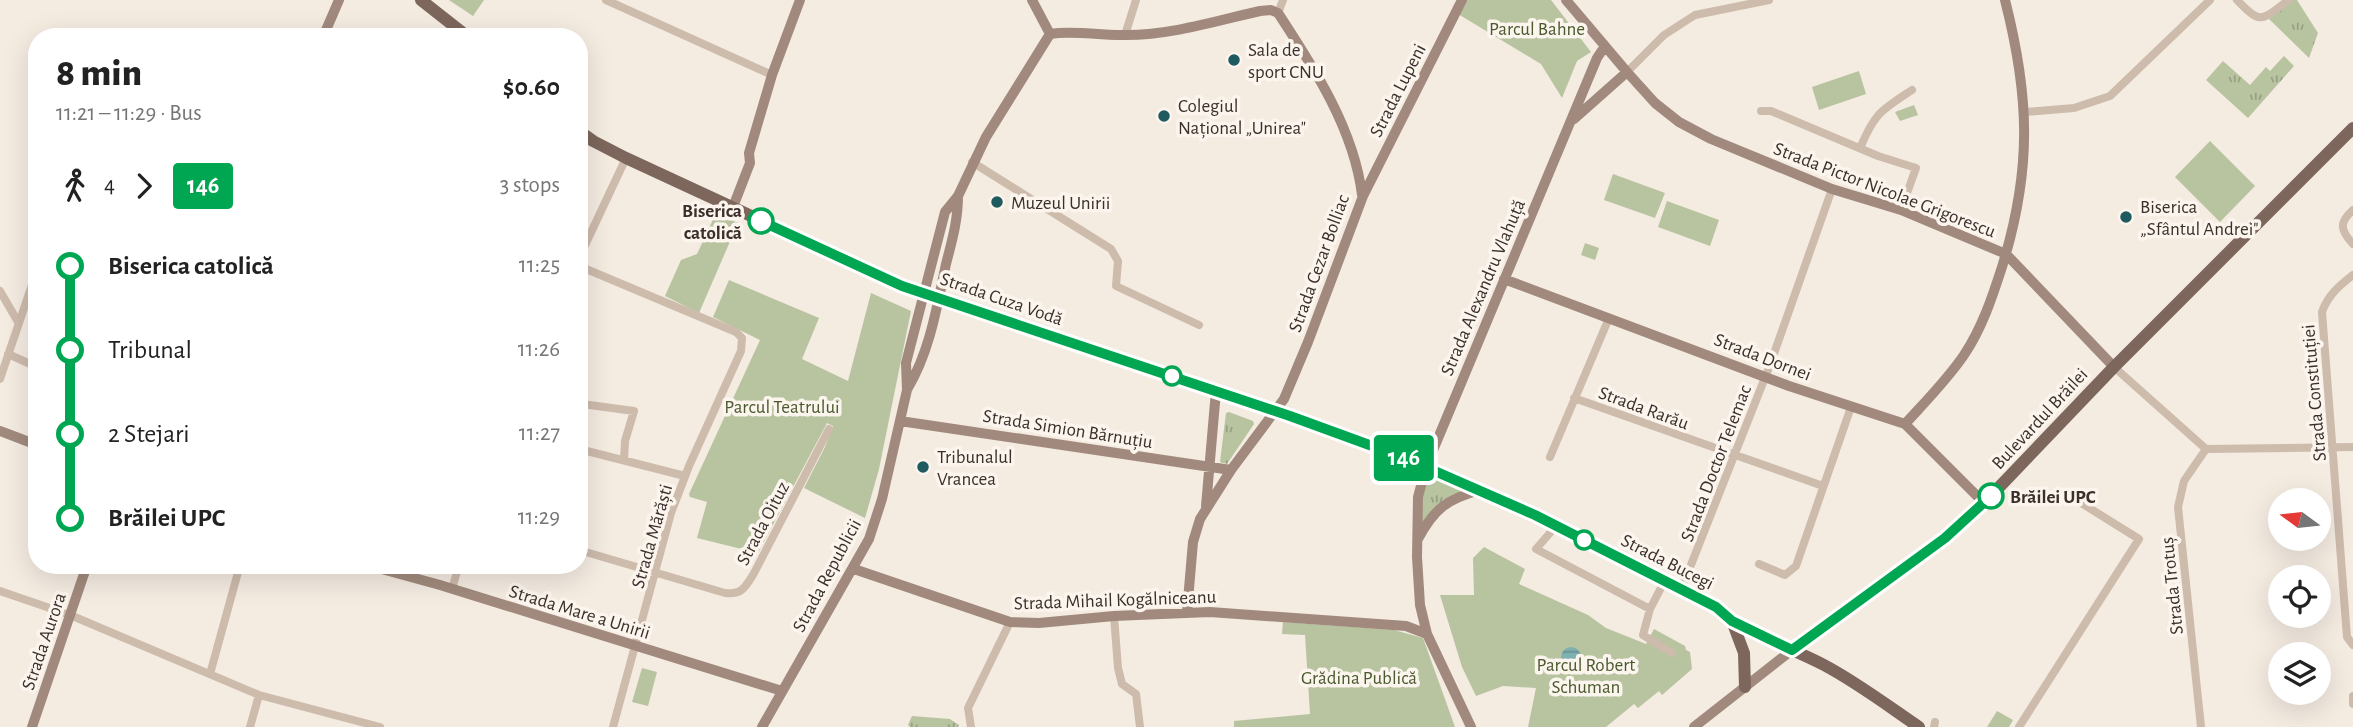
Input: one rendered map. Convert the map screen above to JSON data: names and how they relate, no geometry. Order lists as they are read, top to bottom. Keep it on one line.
{"streets":{"main road":["Strada Cuza Vodă","Bulevardul Brăilei","Strada Bucegi"],"street":["Strada Lupeni","Strada Pictor Nicolae Grigorescu","Strada Cezar Bolliac","Strada Alexandru Vlahuță","Strada Dornei","Strada Constituției","Strada Rarău","Strada Simion Bărnuțiu","Strada Doctor Telemac","Strada Oituz","Strada Mărăști","Strada Republicii","Strada Trotuș","Strada Mihail Kogălniceanu","Strada Mare a Unirii","Strada Aurora"]},"crossings":[["Strada Lupeni","Strada Cezar Bolliac"],["Strada Pictor Nicolae Grigorescu","Strada Alexandru Vlahuță"],["Strada Pictor Nicolae Grigorescu","Bulevardul Brăilei"],["Strada Pictor Nicolae Grigorescu","Strada Doctor Telemac"],["Strada Pictor Nicolae Grigorescu","Strada Trotuș"],["Strada Cezar Bolliac","Strada Cuza Vodă"],["Strada Cezar Bolliac","Strada Simion Bărnuțiu"],["Strada Alexandru Vlahuță","Strada Cuza Vodă"],["Strada Alexandru Vlahuță","Strada Dornei"],["Strada Alexandru Vlahuță","Strada Bucegi"],["Strada Alexandru Vlahuță","Strada Mihail Kogălniceanu"],["Strada Cuza Vodă","Strada Bucegi"],["Strada Cuza Vodă","Strada Republicii"],["Strada Dornei","Strada Rarău"],["Strada Dornei","Bulevardul Brăilei"],["Strada Dornei","Strada Doctor Telemac"],["Strada Rarău","Strada Doctor Telemac"],["Bulevardul Brăilei","Strada Bucegi"],["Strada Simion Bărnuțiu","Strada Republicii"],["Strada Doctor Telemac","Strada Bucegi"],["Strada Oituz","Strada Mărăști"],["Strada Mărăști","Strada Mare a Unirii"],["Strada Republicii","Strada Mihail Kogălniceanu"],["Strada Republicii","Strada Mare a Unirii"]],"parks":["Parcul Bahne","Parcul Teatrului","Parcul Robert Schuman","Grădina Publică"],"places":["Sala de sport CNU","Colegiul Național „Unirea\"","Muzeul Unirii","Biserica „Sfântul Andrei\"","Biserica catolică","Tribunalul Vrancea","Brăilei UPC"],"lines":["bus line 146"],"north":"left","page":{"on_map":"146","heading":["8 min","11:21 – 11:29 · Bus","$0.60"],"legs":["4","146","3 stops"],"list":[{"name":"Biserica catolică","value":"11:25"},{"name":"Tribunal","value":"11:26"},{"name":"2 Stejari","value":"11:27"},{"name":"Brăilei UPC","value":"11:29"}]}}
